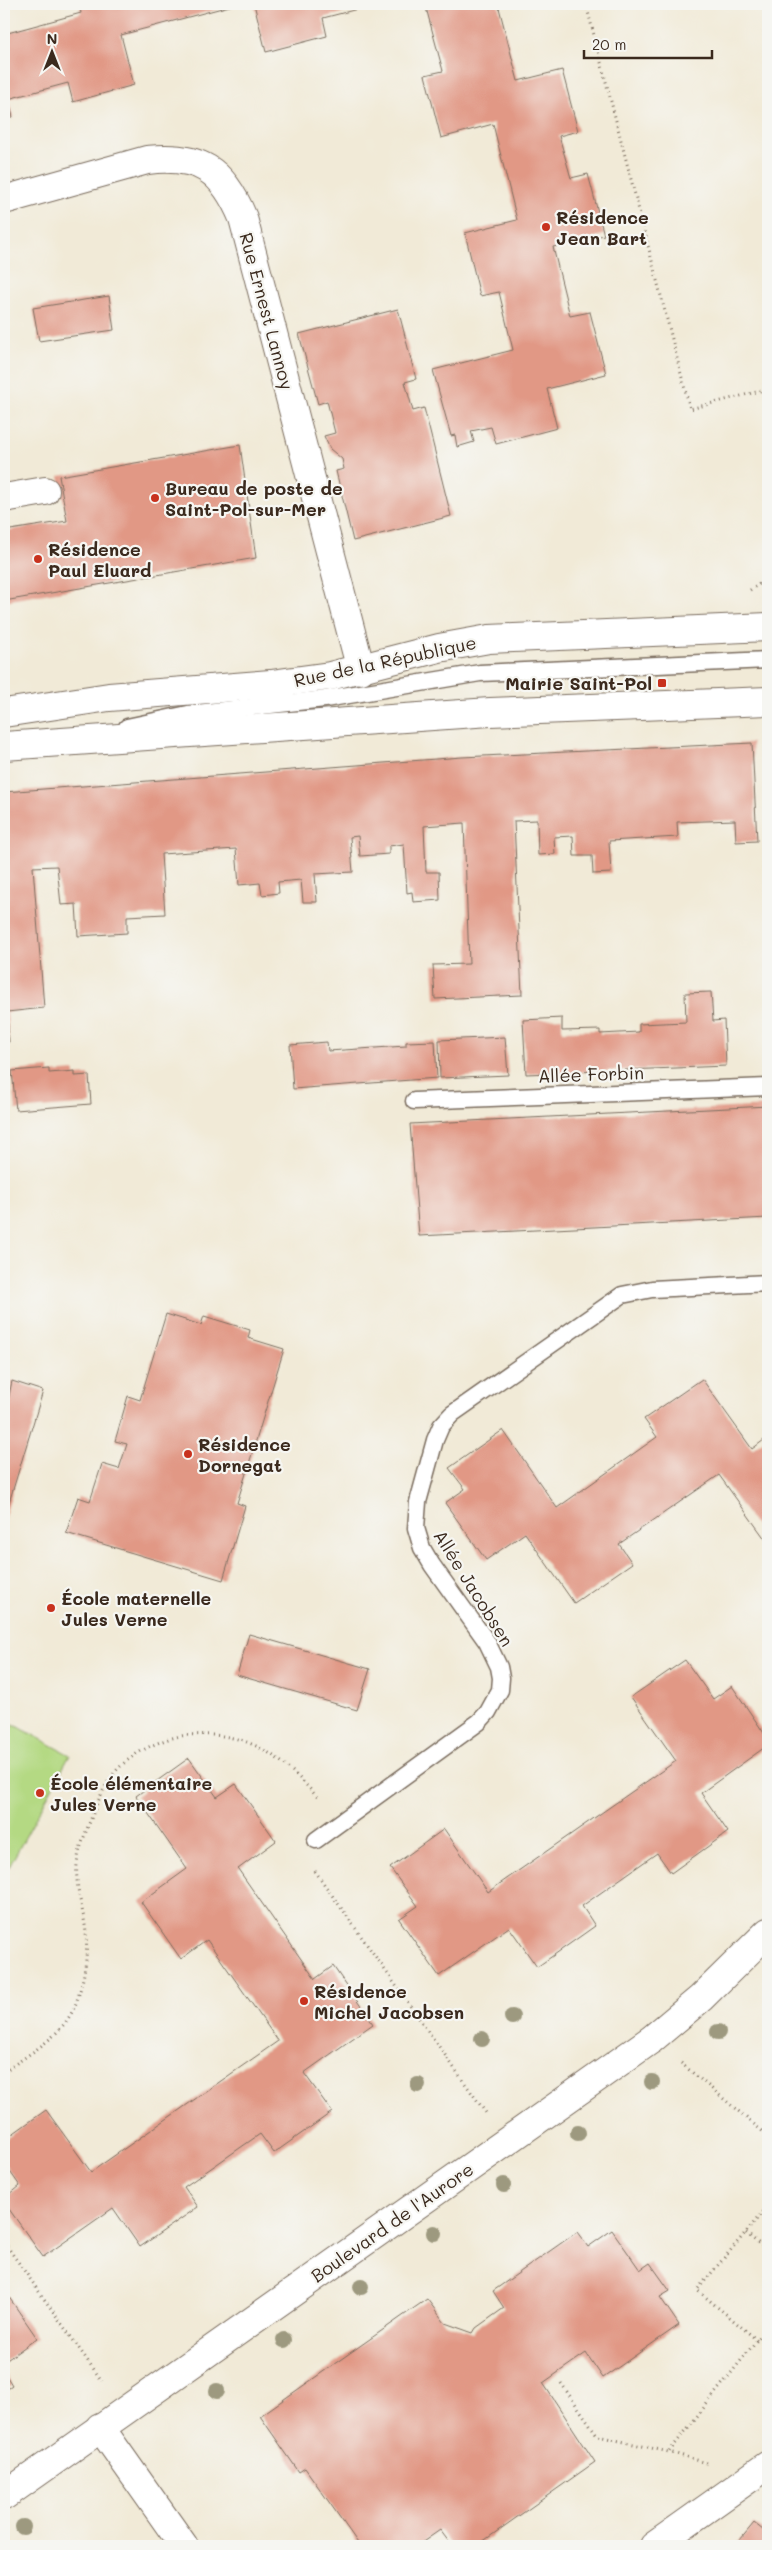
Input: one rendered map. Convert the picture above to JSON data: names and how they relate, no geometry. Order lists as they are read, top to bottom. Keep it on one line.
{"streets":{"street":["Rue Ernest Lannoy","Rue de la République","Boulevard de l'Aurore"],"lane":["Allée Forbin","Allée Jacobsen"]},"crossings":[["Rue Ernest Lannoy","Rue de la République"]],"places":{"other":["Résidence Jean Bart","Bureau de poste de Saint-Pol-sur-Mer","Résidence Paul Eluard","Résidence Dornegat","École maternelle Jules Verne","École élémentaire Jules Verne","Résidence Michel Jacobsen"],"transit":["Mairie Saint-Pol"]},"scale_bar":"20 m","north":"top"}
